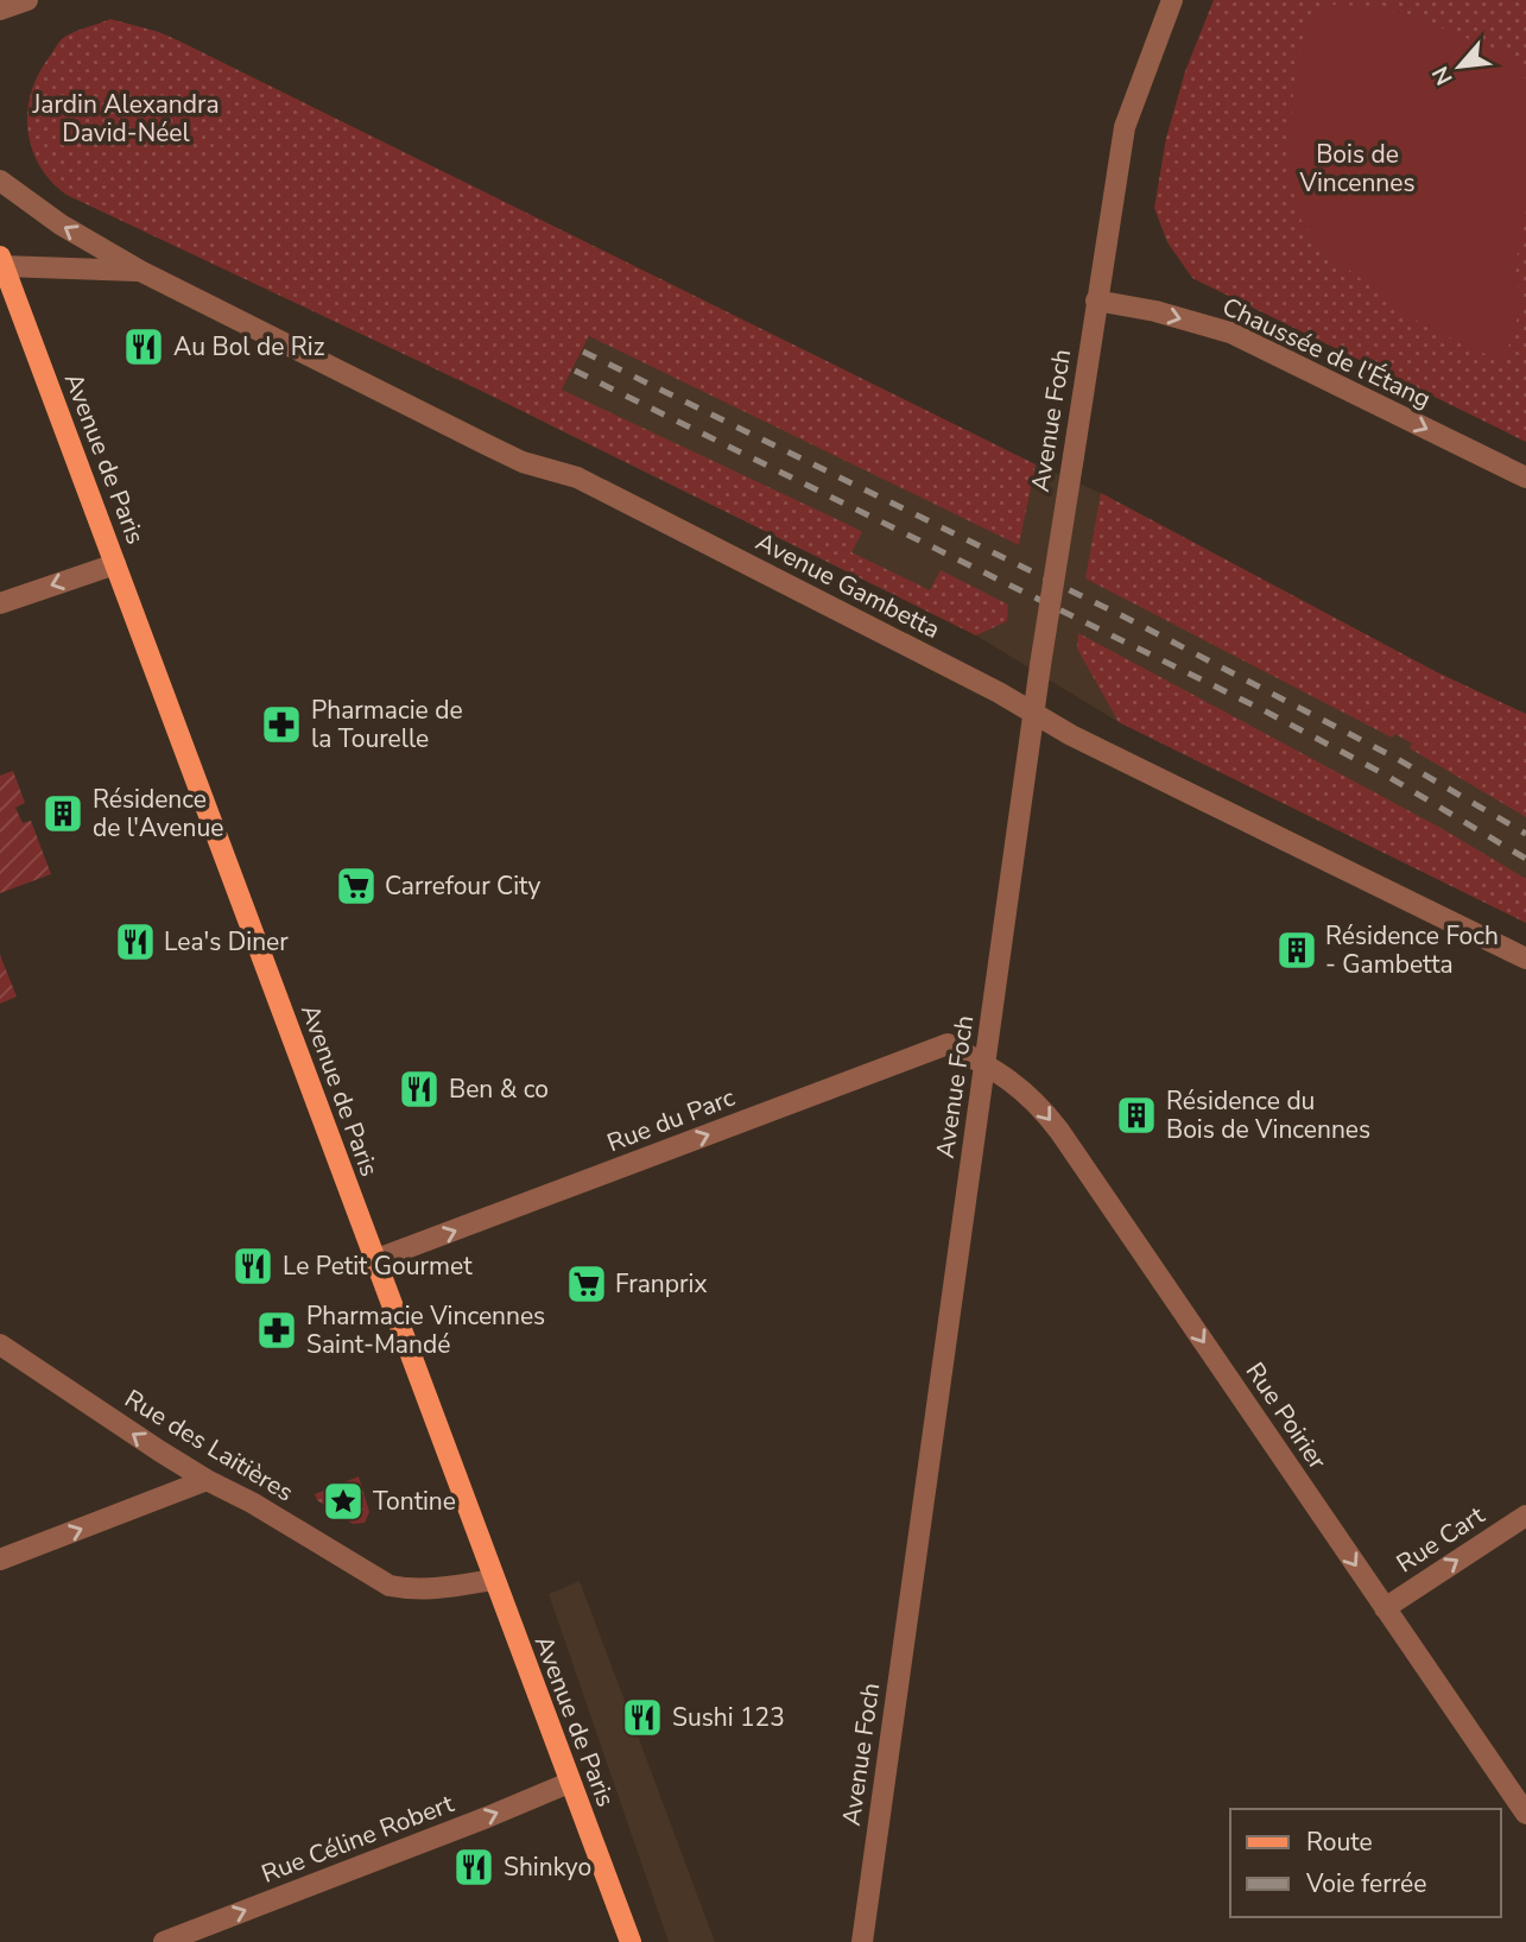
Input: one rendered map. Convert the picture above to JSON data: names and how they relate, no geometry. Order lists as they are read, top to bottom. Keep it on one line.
{"streets":{"main road":["Avenue de Paris"],"street":["Chaussée de l'Étang","Avenue Foch","Avenue Gambetta","Rue du Parc","Rue Poirier","Rue des Laitières","Rue Cart","Rue Céline Robert"]},"crossings":[["Chaussée de l'Étang","Avenue Foch"],["Avenue Foch","Avenue Gambetta"],["Avenue Foch","Rue du Parc"],["Avenue Foch","Rue Poirier"],["Avenue de Paris","Avenue Gambetta"],["Avenue de Paris","Rue du Parc"],["Avenue de Paris","Rue des Laitières"],["Avenue de Paris","Rue Céline Robert"],["Rue du Parc","Rue Poirier"],["Rue Poirier","Rue Cart"]],"one_way":["Chaussée de l'Étang","Rue du Parc","Rue Poirier","Rue des Laitières","Rue Cart","Rue Céline Robert"],"parks":["Jardin Alexandra David-Néel","Bois de Vincennes"],"places":{"restaurant":["Au Bol de Riz","Lea's Diner","Ben & co","Le Petit Gourmet","Sushi 123","Shinkyo"],"pharmacy":["Pharmacie de la Tourelle","Pharmacie Vincennes Saint-Mandé"],"building":["Résidence de l'Avenue","Résidence Foch - Gambetta","Résidence du Bois de Vincennes"],"supermarket":["Carrefour City","Franprix"],"place":["Tontine"]},"legend":["Route","Voie ferrée"],"north":"bottom left"}
